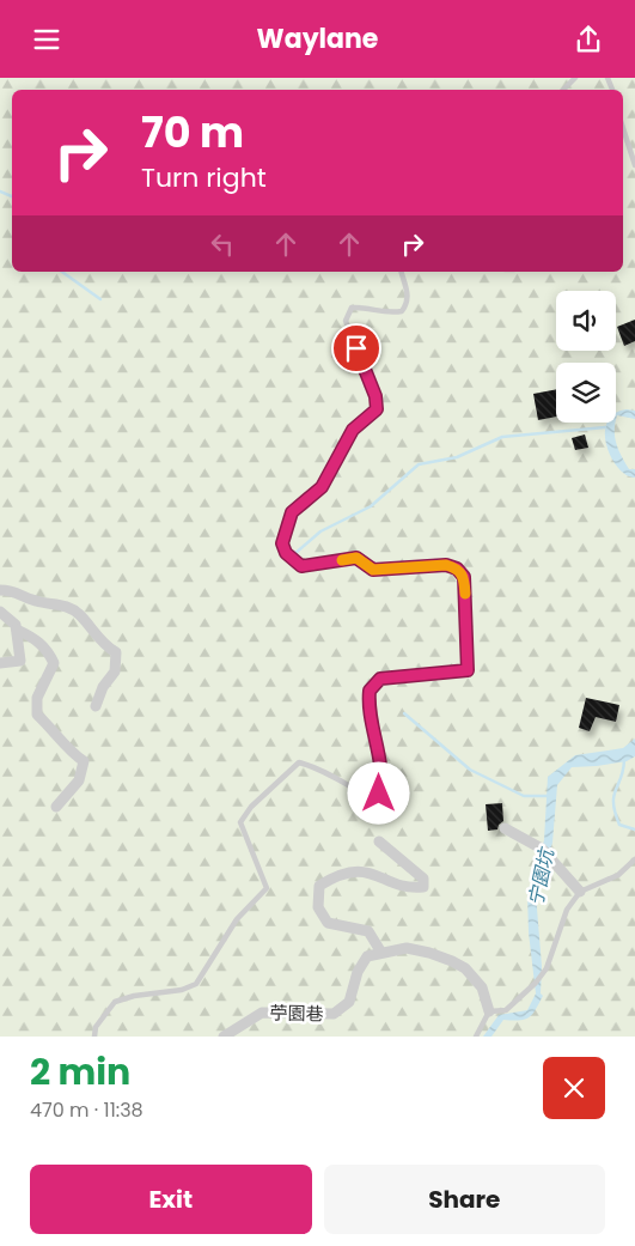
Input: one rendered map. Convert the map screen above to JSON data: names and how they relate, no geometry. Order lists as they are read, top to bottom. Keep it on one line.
{"streets":{"street":["苧園巷"]},"water":["宁園坑"],"page":{"header":"Waylane","turn":["70 m","Turn right"],"heading":["2 min","470 m · 11:38"],"buttons":["Exit","Share"]}}
